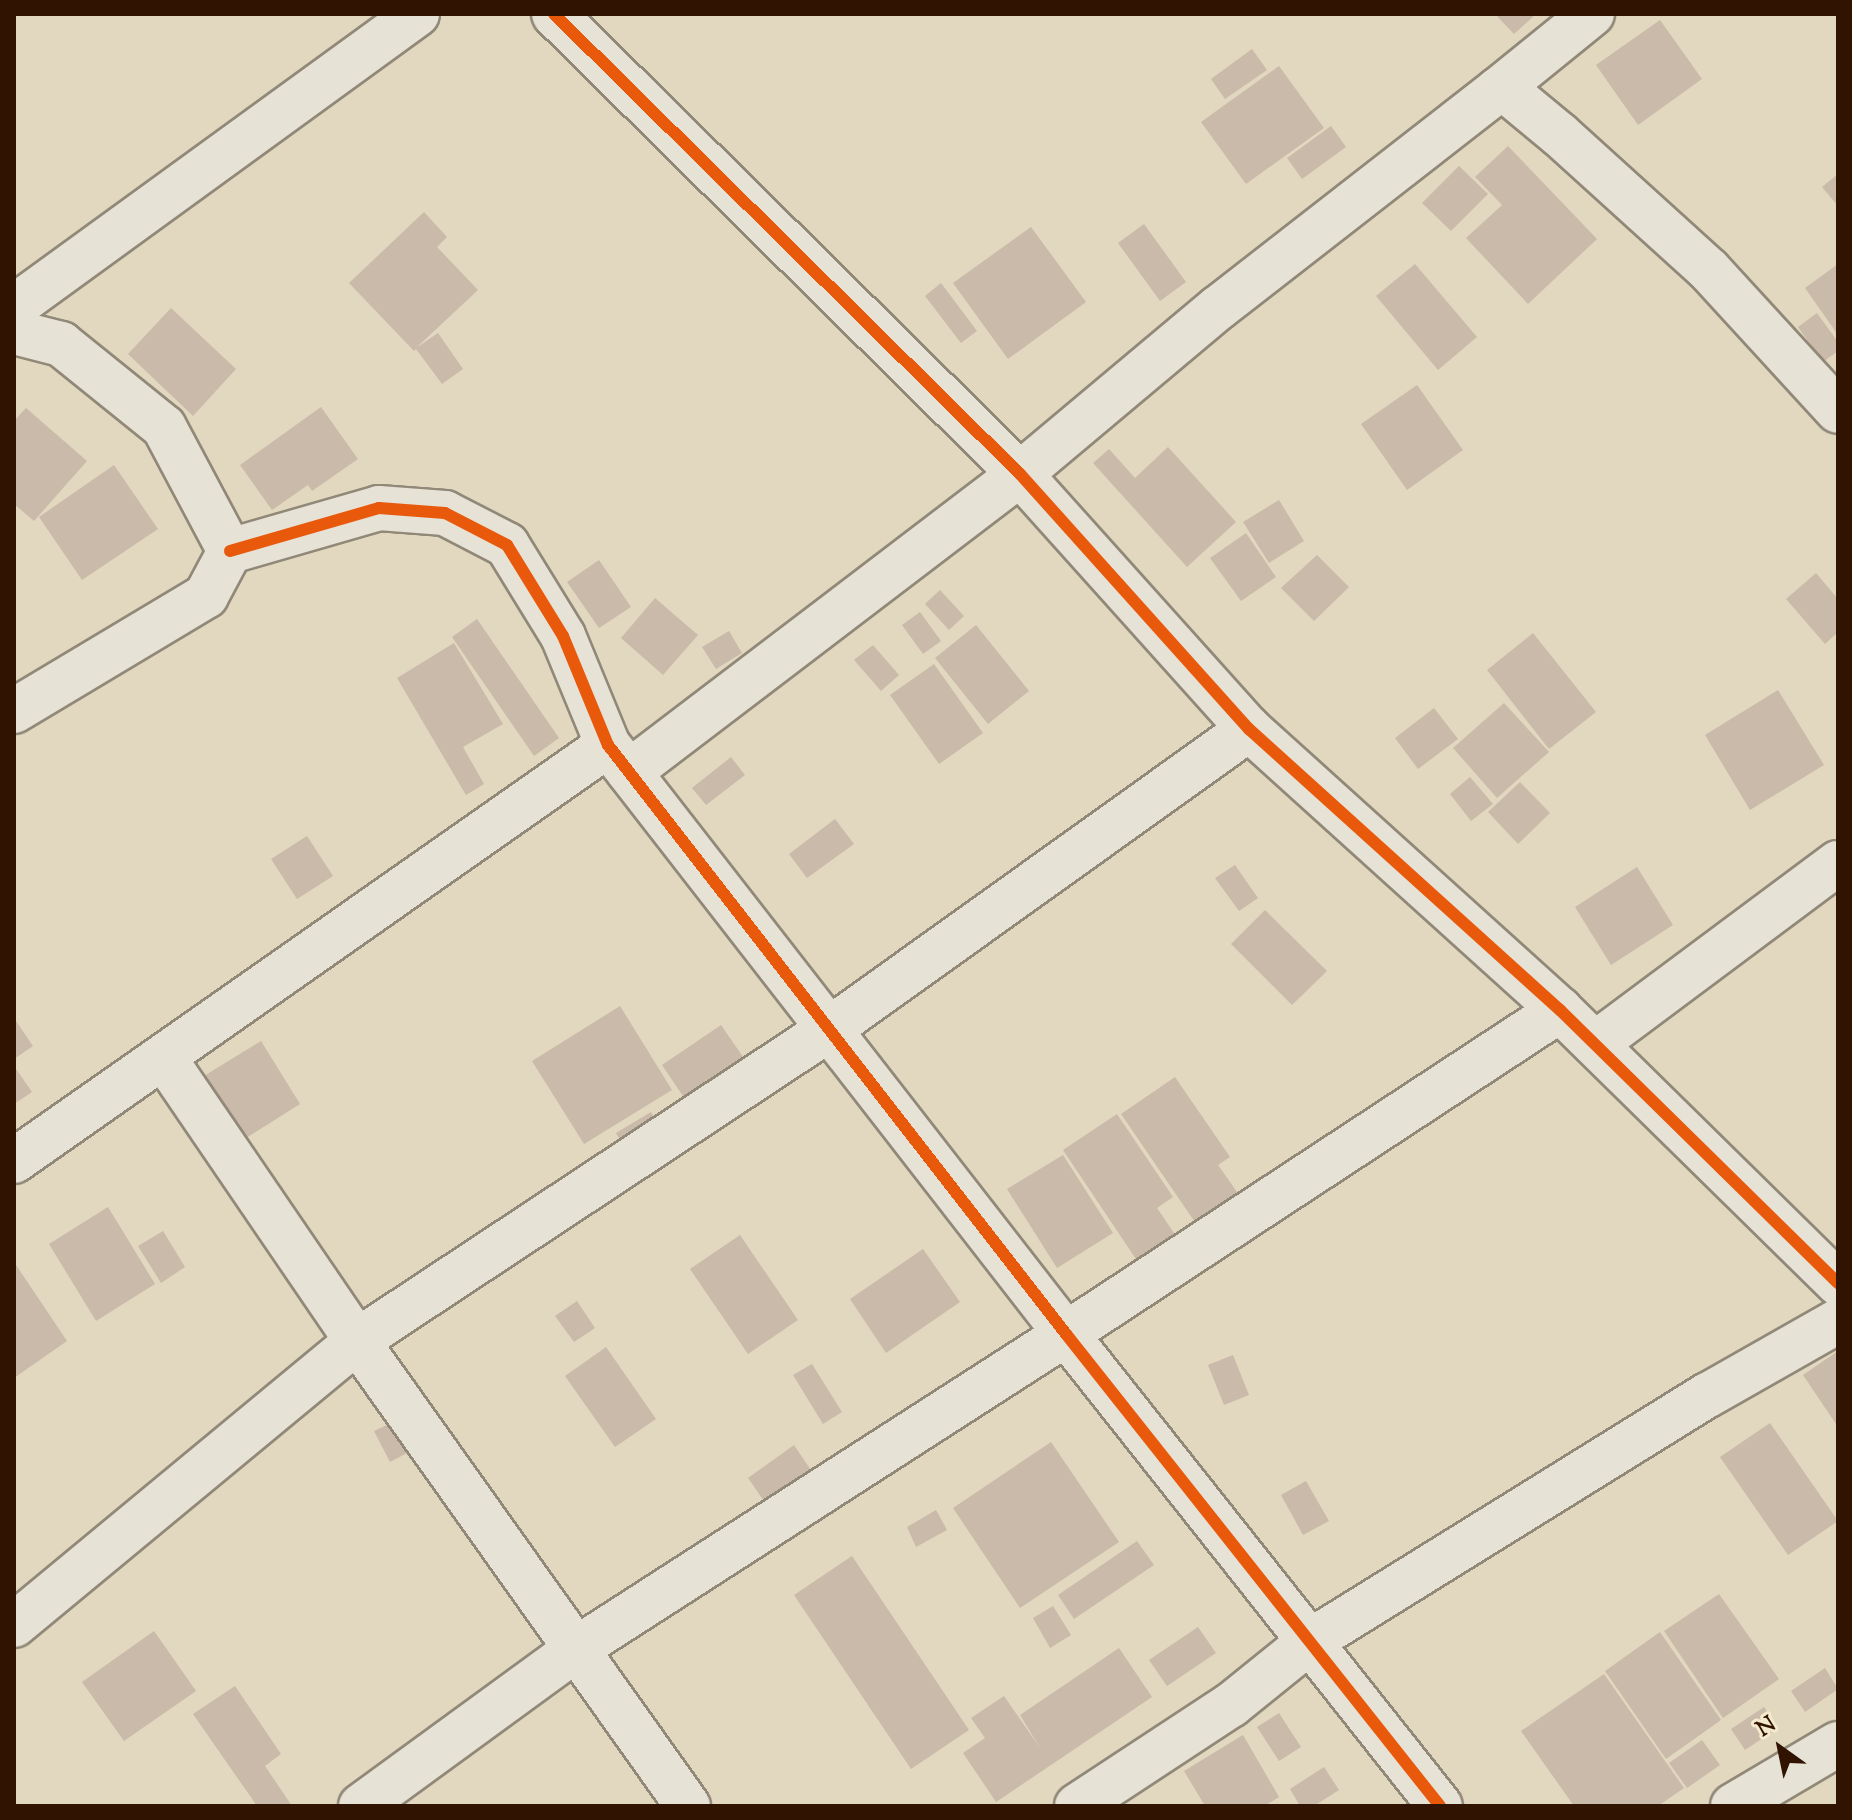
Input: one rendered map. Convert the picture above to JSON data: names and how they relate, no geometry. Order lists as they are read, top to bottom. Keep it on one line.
{"north":"top left"}
